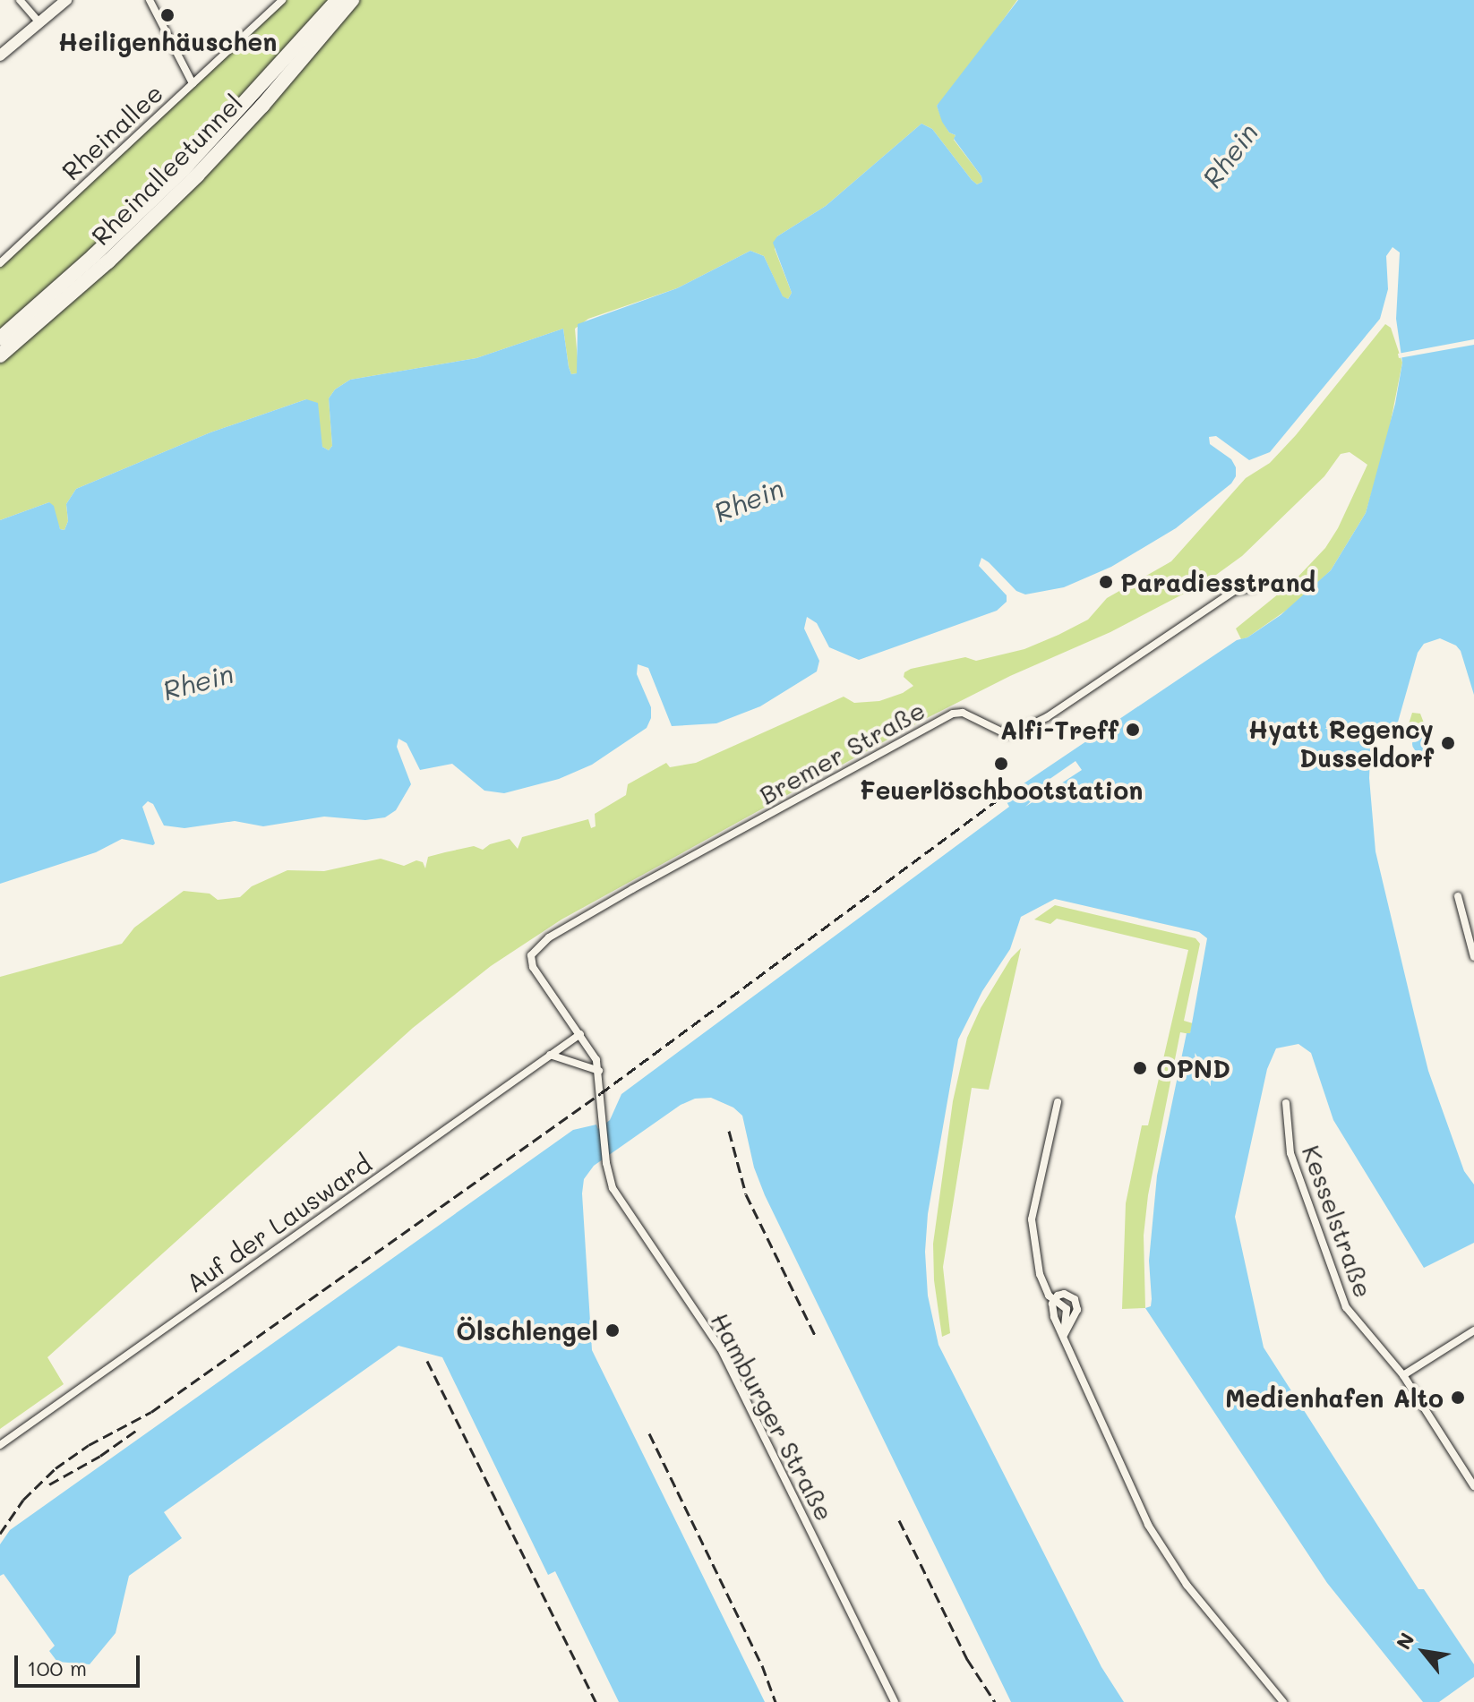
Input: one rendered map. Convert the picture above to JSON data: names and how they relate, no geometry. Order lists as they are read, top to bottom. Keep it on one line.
{"streets":{"highway":["Rheinalleetunnel"],"street":["Rheinallee","Bremer Straße","Kesselstraße","Auf der Lausward","Hamburger Straße"]},"crossings":[["Bremer Straße","Auf der Lausward"],["Bremer Straße","Hamburger Straße"],["Auf der Lausward","Hamburger Straße"]],"water":["Rhein"],"places":["Heiligenhäuschen","Paradiesstrand","Alfi-Treff","Hyatt Regency Dusseldorf","Feuerlöschbootstation","OPND","Ölschlengel","Medienhafen Alto"],"scale_bar":"100 m","north":"top left"}
